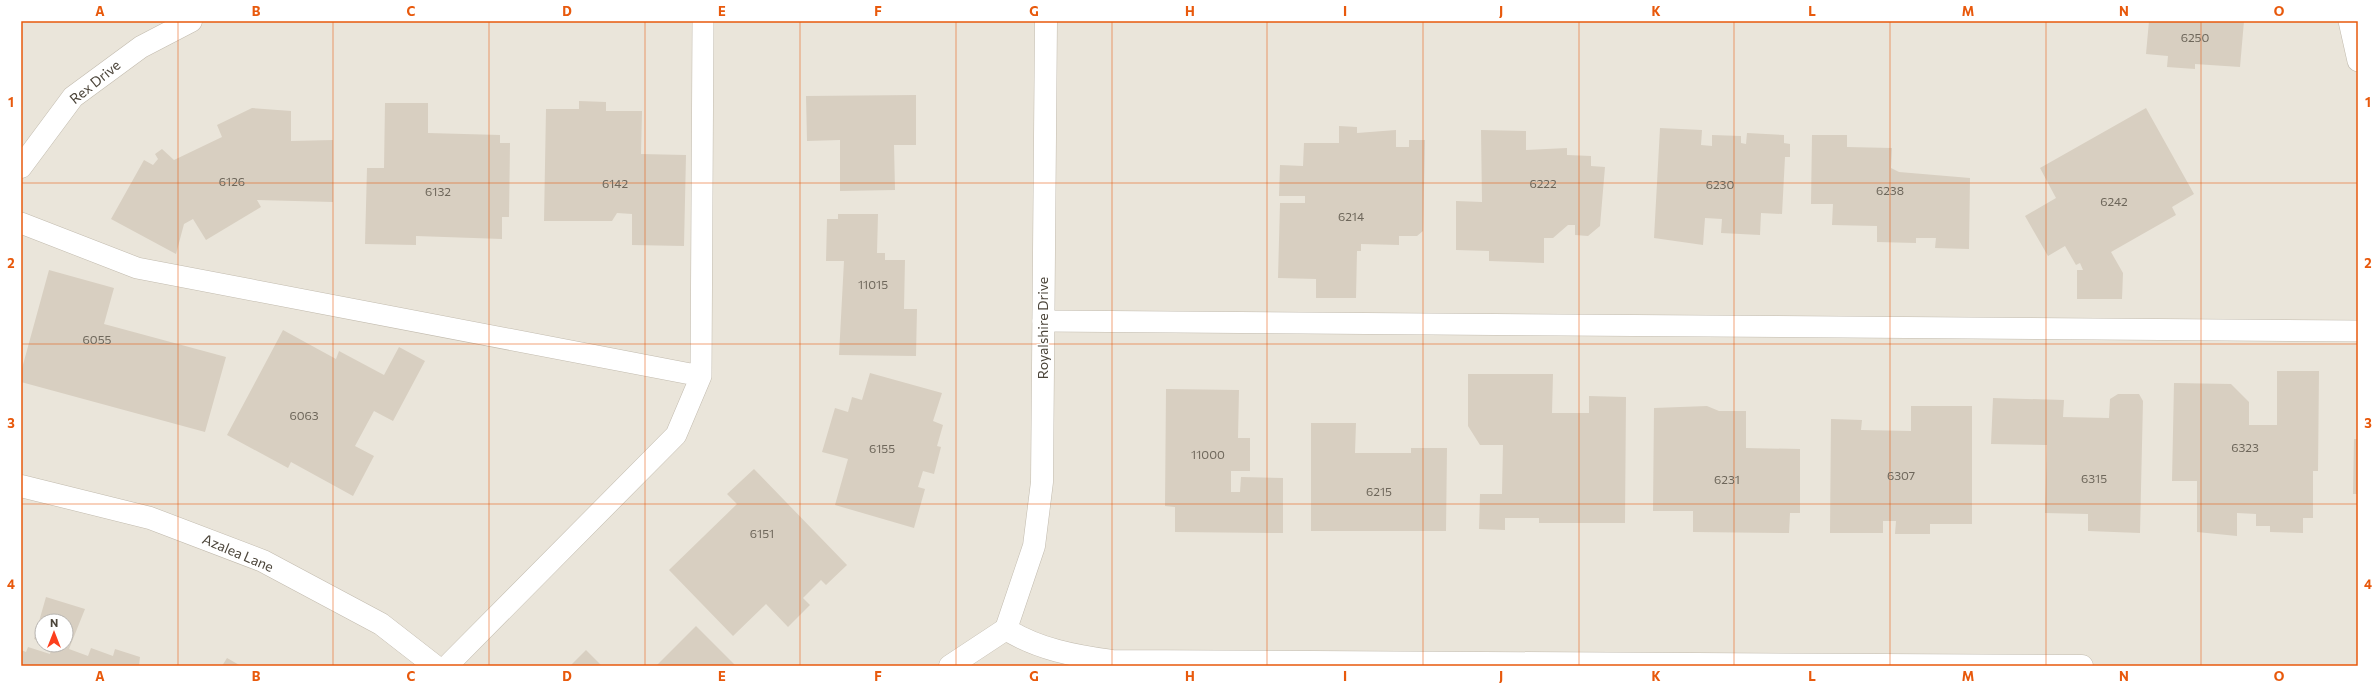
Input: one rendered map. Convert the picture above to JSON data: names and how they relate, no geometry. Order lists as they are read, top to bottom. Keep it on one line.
{"streets":{"street":["Rex Drive","Royalshire Drive","Azalea Lane"]},"house_numbers":["6250","6126","6142","6222","6230","6238","6132","6242","6214","11015","6055","6063","6323","6155","11000","6307","6315","6231","6215","6151"],"north":"top","grid":{"columns":["A","B","C","D","E","F","G","H","I","J","K","L","M","N","O"],"rows":["1","2","3","4"]}}
